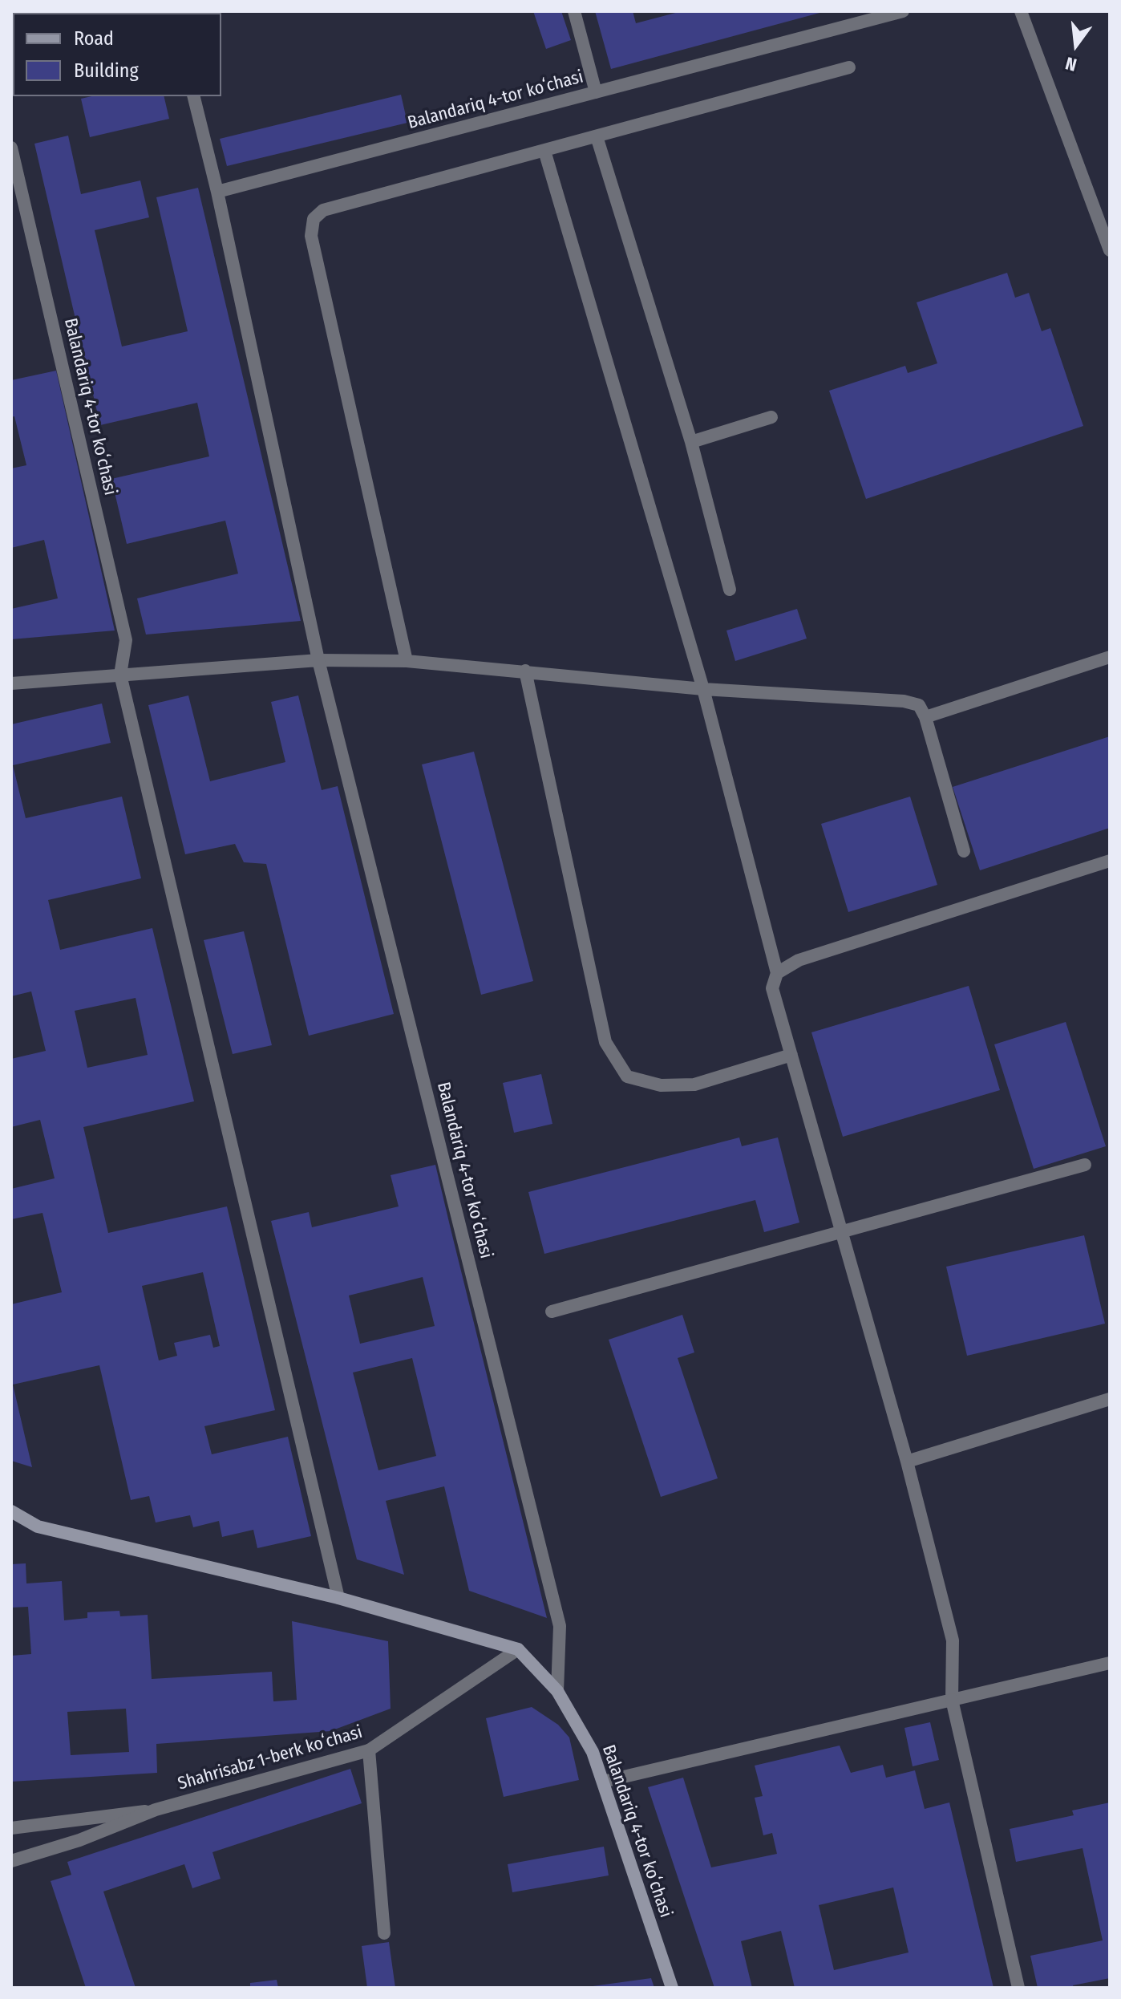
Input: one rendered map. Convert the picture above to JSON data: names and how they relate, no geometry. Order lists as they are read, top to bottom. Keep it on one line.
{"streets":{"street":["Balandariq 4-tor koʻchasi","Shahrisabz 1-berk koʻchasi"]},"crossings":[["Balandariq 4-tor koʻchasi","Shahrisabz 1-berk koʻchasi"]],"legend":["Road","Building"],"north":"bottom"}
